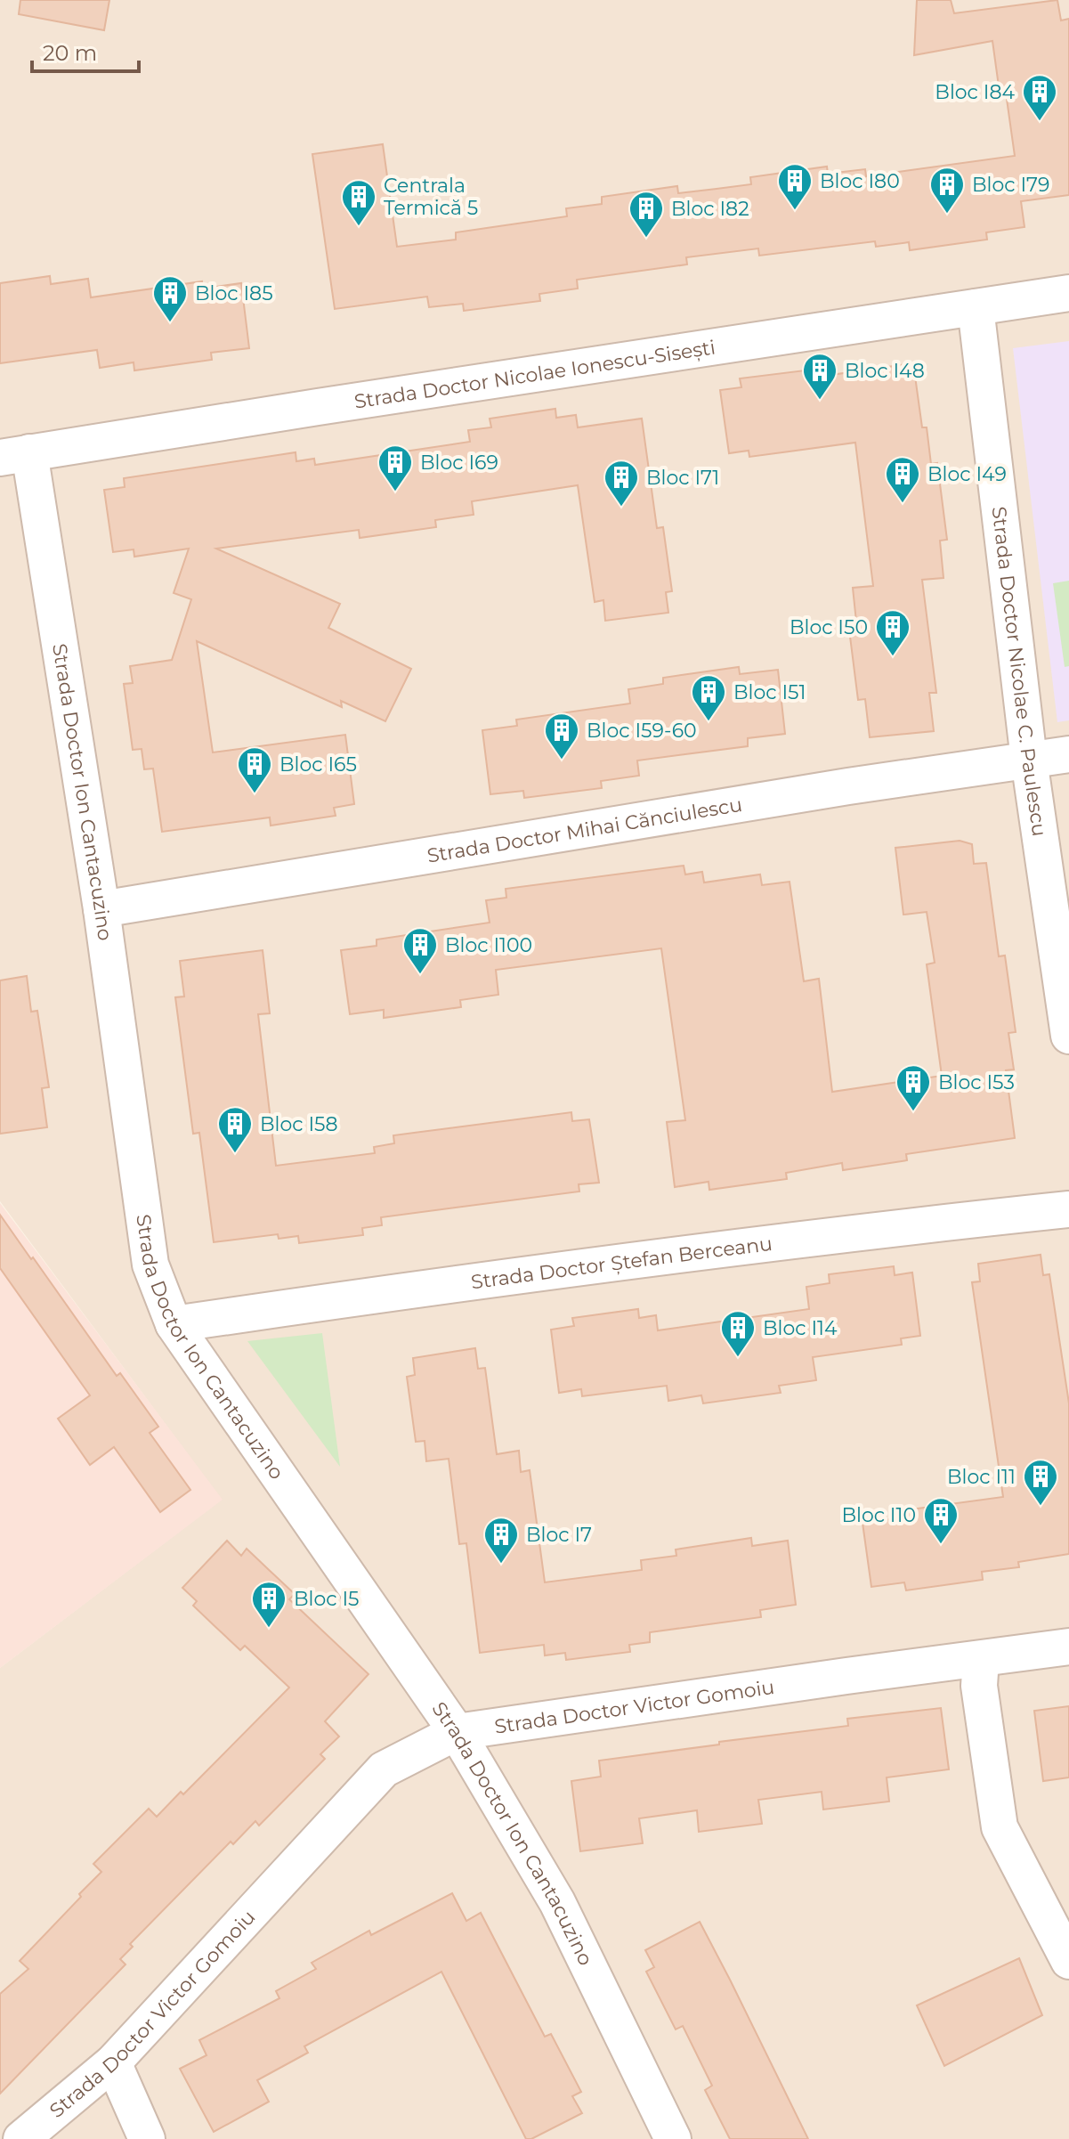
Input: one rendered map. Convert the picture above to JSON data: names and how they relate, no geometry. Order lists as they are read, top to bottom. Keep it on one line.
{"streets":{"street":["Strada Doctor Nicolae Ionescu-Sisești","Strada Doctor Nicolae C. Paulescu","Strada Doctor Ion Cantacuzino","Strada Doctor Mihai Cănciulescu","Strada Doctor Ștefan Berceanu","Strada Doctor Victor Gomoiu"]},"crossings":[["Strada Doctor Nicolae Ionescu-Sisești","Strada Doctor Nicolae C. Paulescu"],["Strada Doctor Nicolae Ionescu-Sisești","Strada Doctor Ion Cantacuzino"],["Strada Doctor Nicolae C. Paulescu","Strada Doctor Mihai Cănciulescu"],["Strada Doctor Ion Cantacuzino","Strada Doctor Mihai Cănciulescu"],["Strada Doctor Ion Cantacuzino","Strada Doctor Ștefan Berceanu"],["Strada Doctor Ion Cantacuzino","Strada Doctor Victor Gomoiu"]],"places":{"building":["Bloc I84","Bloc I80","Bloc I79","Centrala Termică 5","Bloc I82","Bloc I85","Bloc I48","Bloc I69","Bloc I49","Bloc I71","Bloc I50","Bloc I51","Bloc I59-60","Bloc I65","Bloc I100","Bloc I53","Bloc I58","Bloc I14","Bloc I11","Bloc I10","Bloc I7","Bloc I5"]},"scale_bar":"20 m"}
